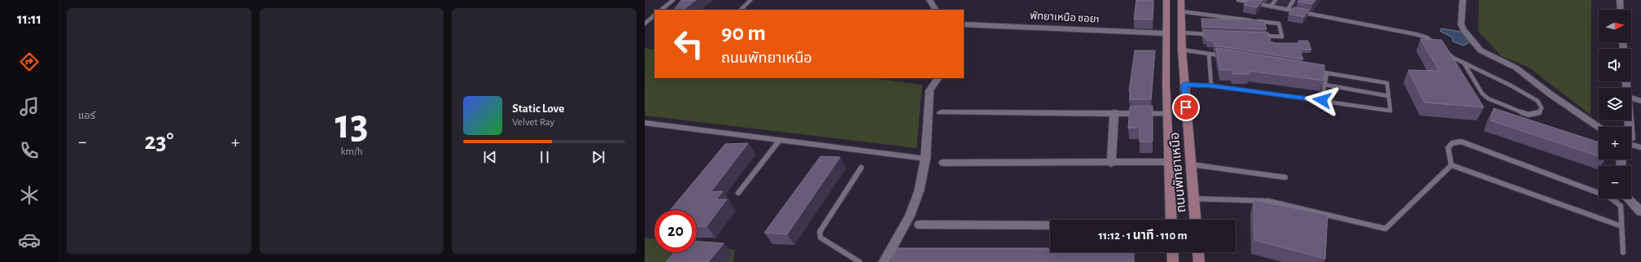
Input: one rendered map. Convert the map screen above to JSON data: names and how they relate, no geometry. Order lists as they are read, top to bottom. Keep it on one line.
{"streets":{"main road":["ถนนพัทยาเหนือ"],"street":["พัทยาเหนือ ซอย1"]},"crossings":[["พัทยาเหนือ ซอย1","ถนนพัทยาเหนือ"]],"north":"right","page":{"tabs":"11:11","tile":["แอร์",["13","km/h"]],"map_buttons":["+","−"],"turn":["90 m","ถนนพัทยาเหนือ"],"song":["Static Love","Velvet Ray"],"heat":["−","23°","+"],"limit":"20","trip":"11:12 · 1 นาที · 110 m"}}
